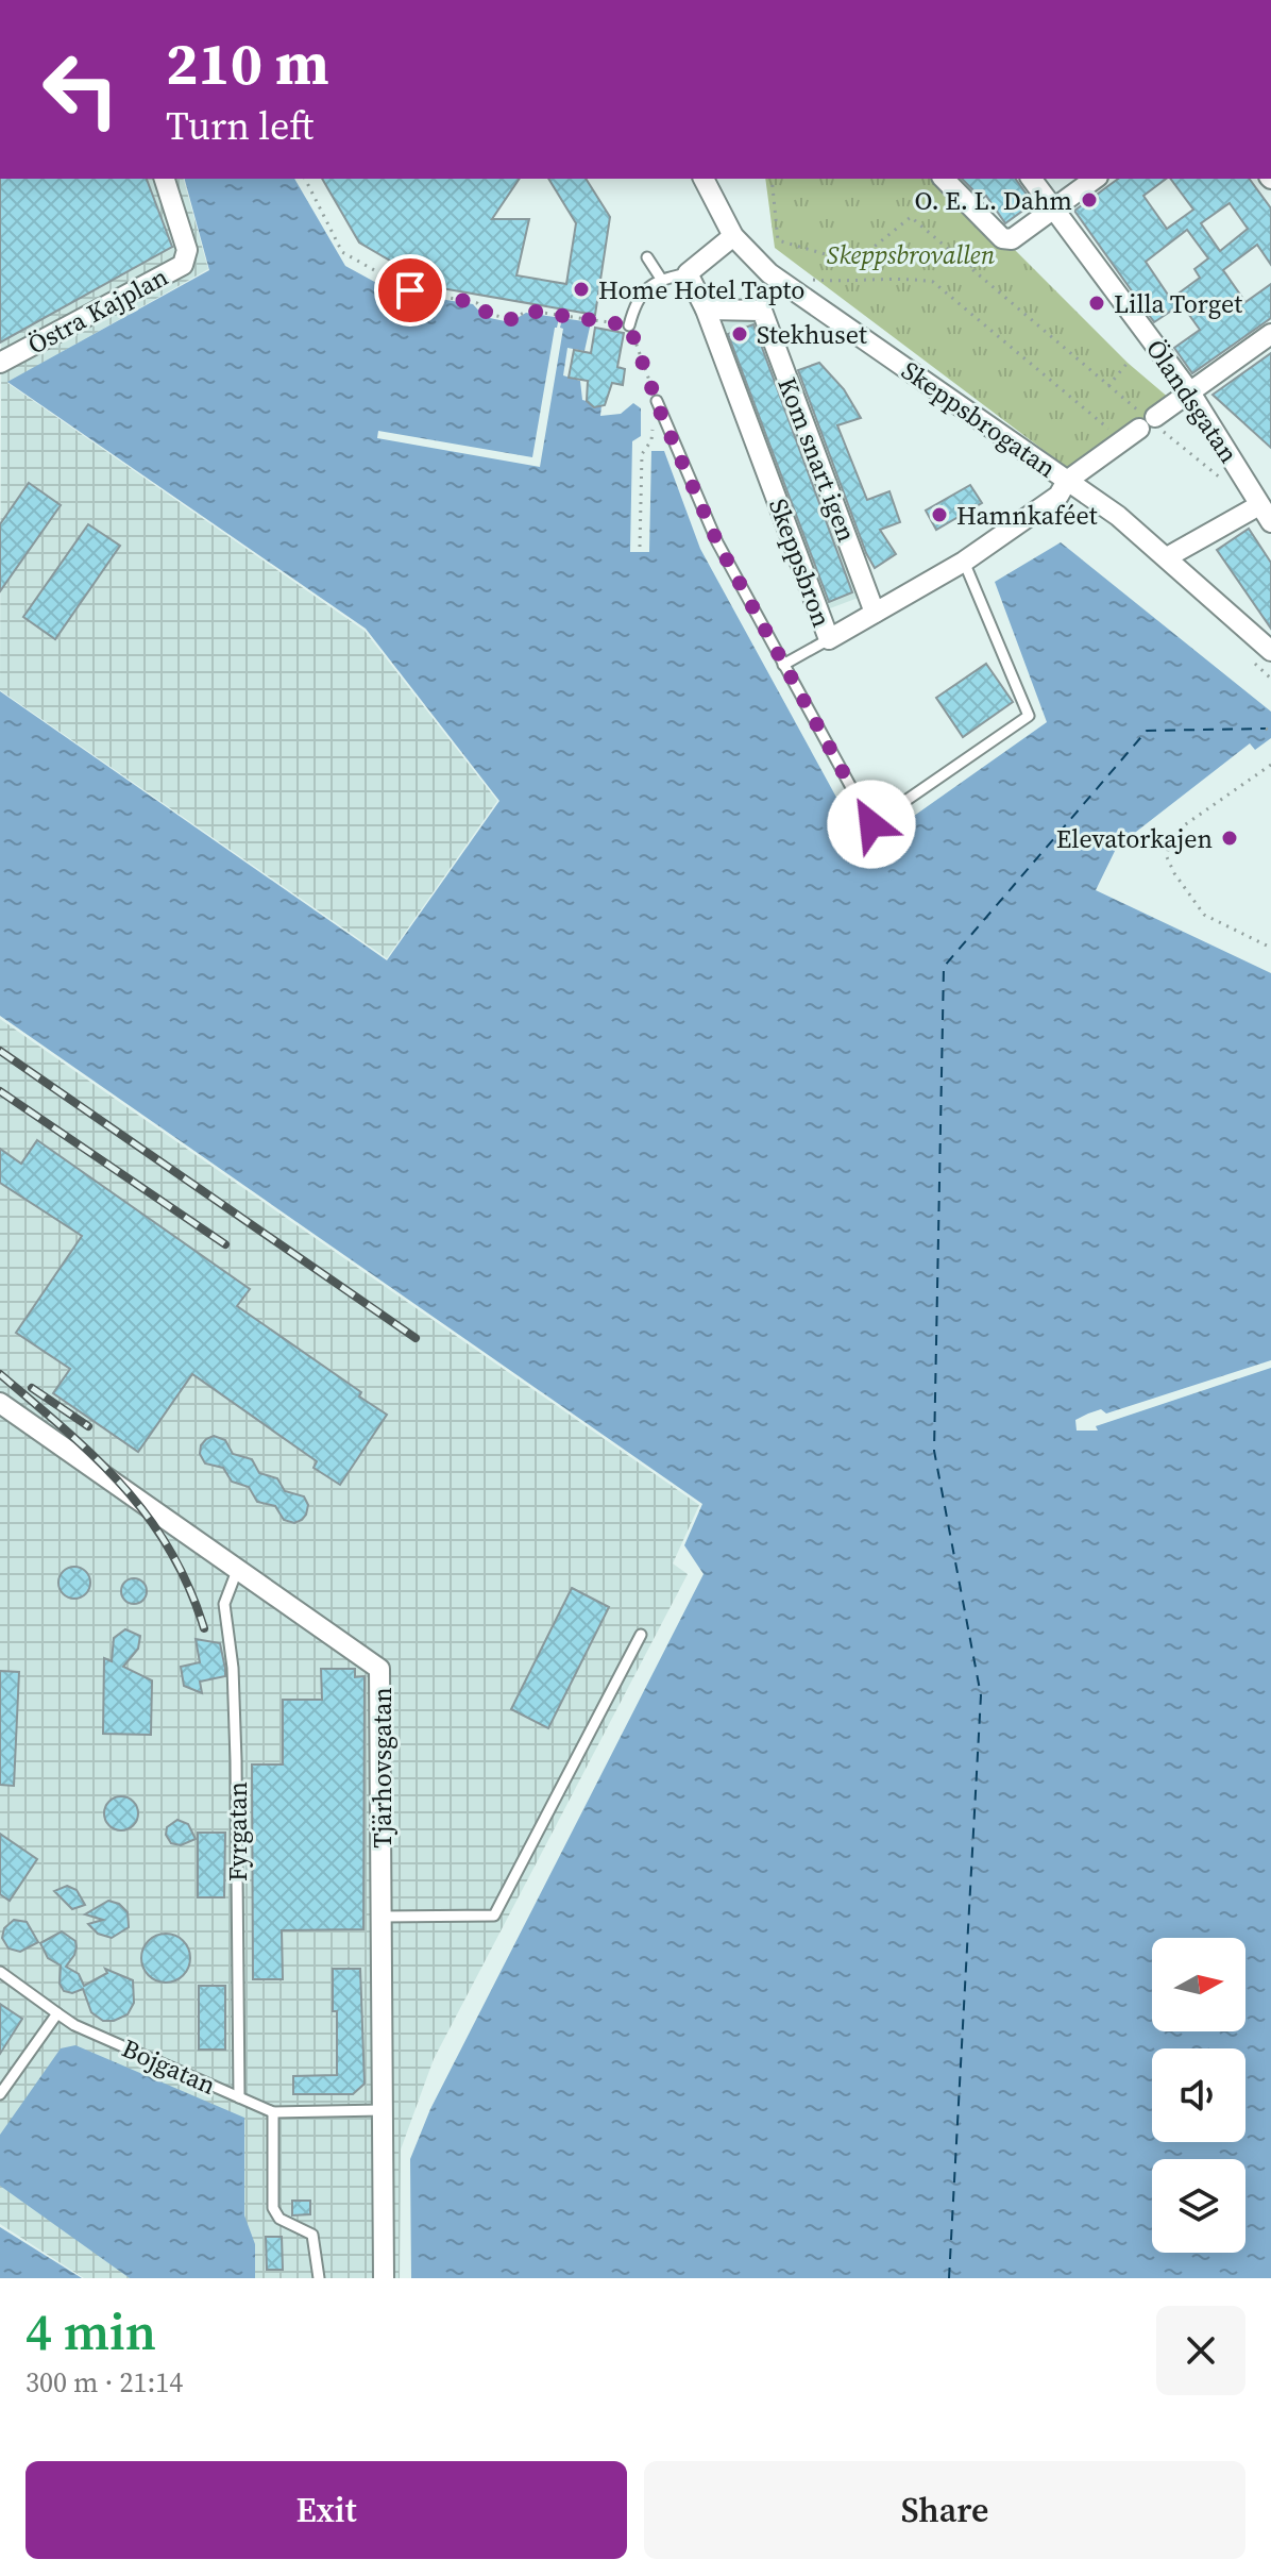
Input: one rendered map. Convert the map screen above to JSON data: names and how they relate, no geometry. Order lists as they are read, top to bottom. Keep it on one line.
{"streets":{"street":["Östra Kajplan","Ölandsgatan","Skeppsbrogatan","Kom snart igen","Skeppsbron","Tjärhovsgatan"],"lane":["Fyrgatan","Bojgatan"]},"crossings":[["Ölandsgatan","Skeppsbron"],["Skeppsbrogatan","Skeppsbron"],["Kom snart igen","Skeppsbron"],["Tjärhovsgatan","Fyrgatan"],["Tjärhovsgatan","Bojgatan"],["Fyrgatan","Bojgatan"]],"parks":["Skeppsbrovallen"],"places":["O. E. L. Dahm","Home Hotel Tapto","Lilla Torget","Stekhuset","Hamnkaféet","Elevatorkajen"],"north":"right","page":{"turn":["210 m","Turn left"],"heading":["4 min","300 m · 21:14"],"buttons":["Exit","Share"]}}
